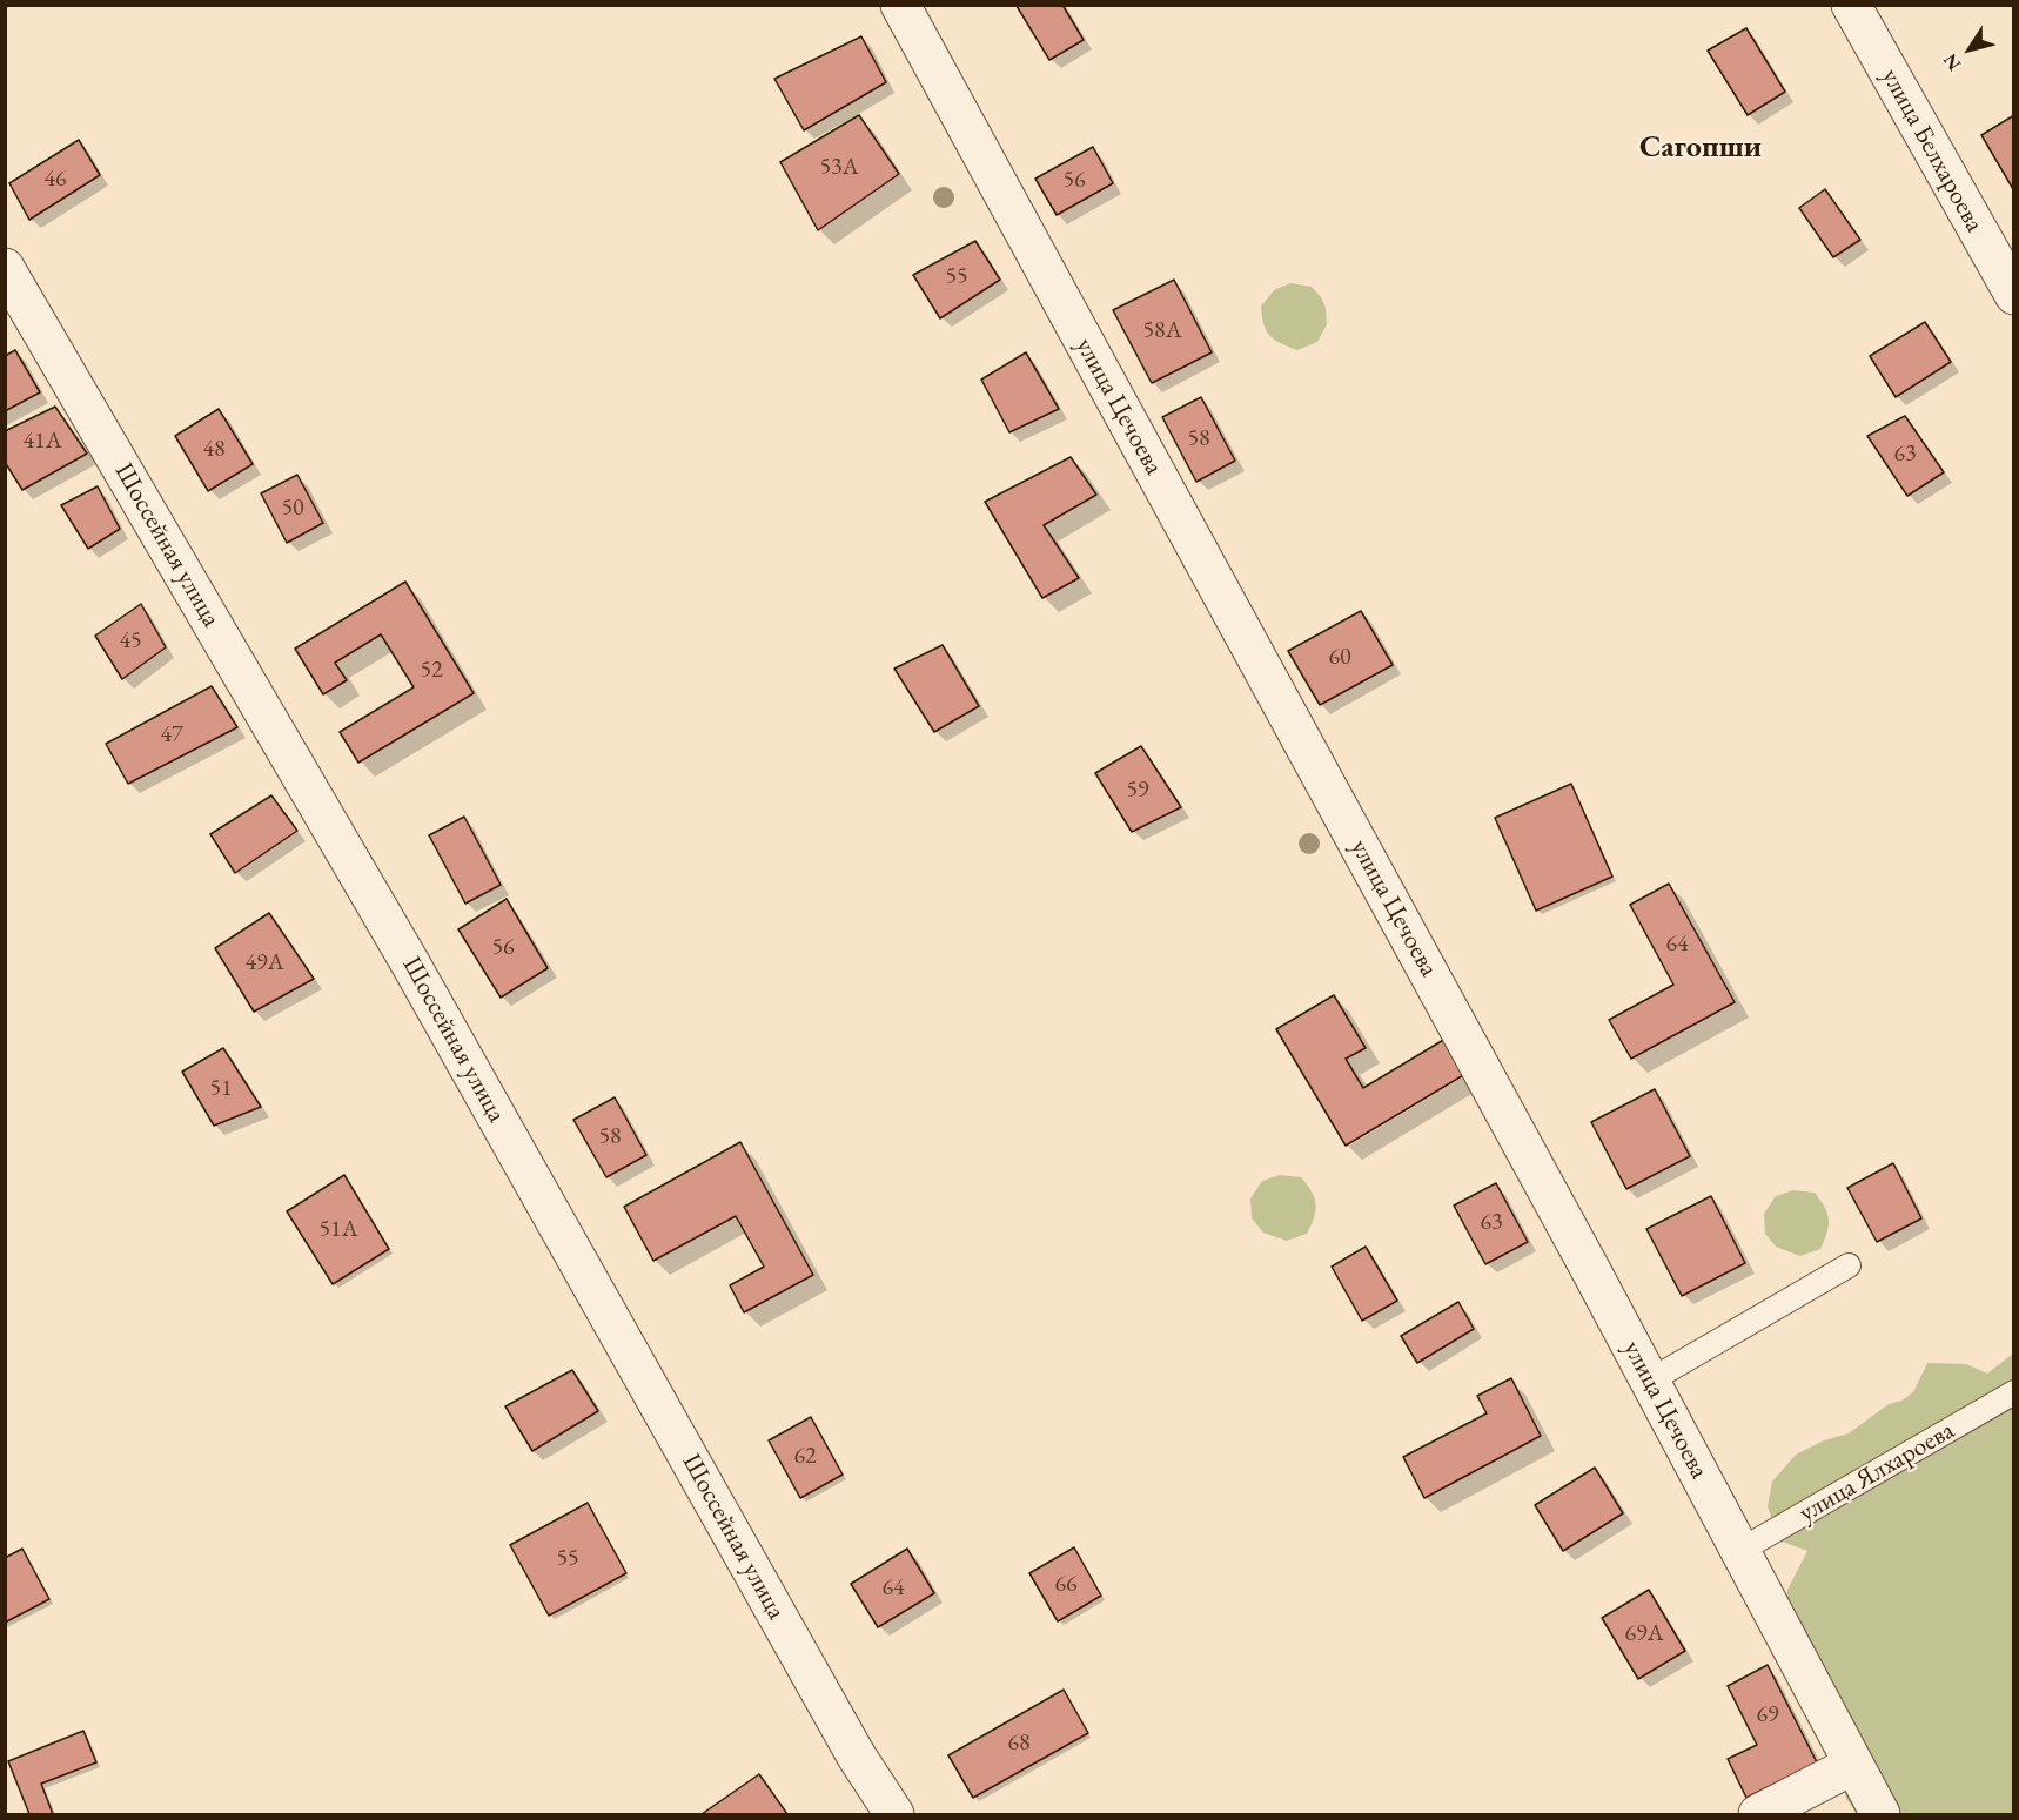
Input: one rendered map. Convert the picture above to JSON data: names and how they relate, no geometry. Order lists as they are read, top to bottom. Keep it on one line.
{"streets":{"street":["улица Белхароева","улица Цечоева","Шоссейная улица"],"lane":["улица Ялхароева"]},"crossings":[["улица Цечоева","улица Ялхароева"]],"districts":["Сагопши"],"house_numbers":["53А","46","56","55","58А","58","41А","48","63","50","45","60","52","47","59","64","56","49А","51","58","63","51А","62","55","66","64","69А","69","68"],"north":"bottom left"}
